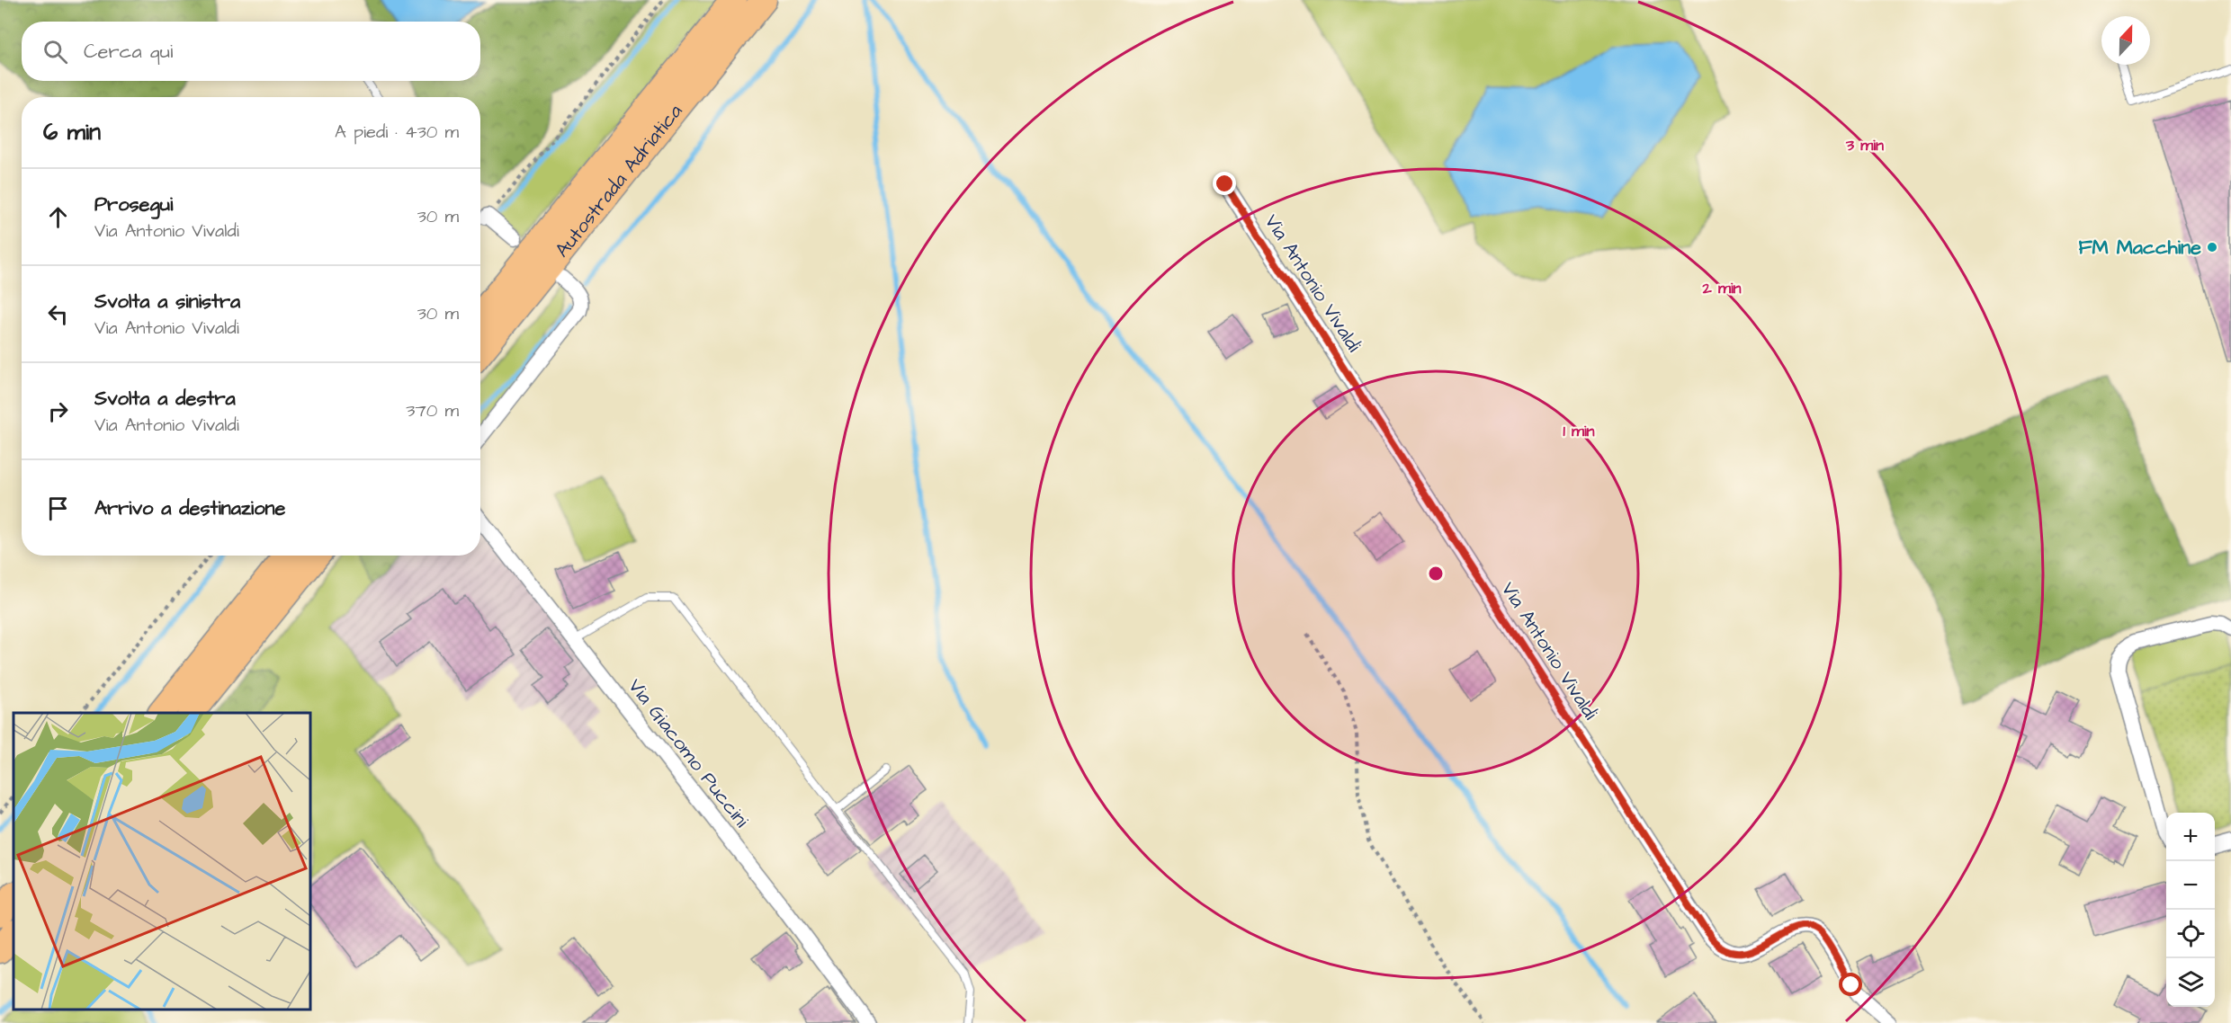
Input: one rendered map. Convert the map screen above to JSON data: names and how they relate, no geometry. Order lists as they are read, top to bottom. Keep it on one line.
{"streets":{"highway":["Autostrada Adriatica"],"street":["Via Antonio Vivaldi","Via Giacomo Puccini"]},"places":["FM Macchine"],"north":"top","page":{"search":"Cerca qui","heading":["6 min","A piedi · 430 m"],"list":[["Prosegui","Via Antonio Vivaldi","30 m"],["Svolta a sinistra","Via Antonio Vivaldi","30 m"],["Svolta a destra","Via Antonio Vivaldi","370 m"],"Arrivo a destinazione"],"map_buttons":["+","−"]},"rings":["3 min","2 min","1 min"]}
